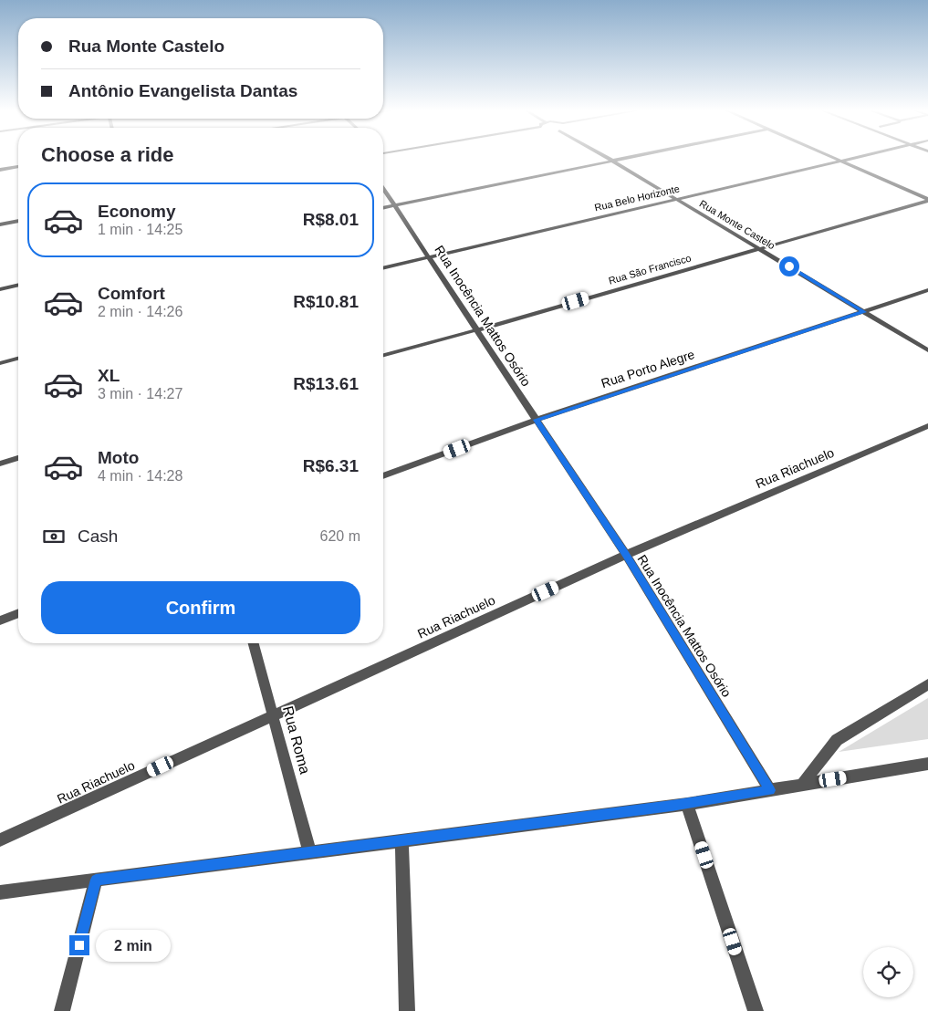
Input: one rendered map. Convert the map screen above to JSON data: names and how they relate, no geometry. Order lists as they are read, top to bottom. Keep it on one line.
{"streets":{"street":["Rua Belo Horizonte","Rua Monte Castelo","Rua São Francisco","Rua Inocência Mattos Osório","Rua Porto Alegre","Rua Riachuelo","Rua Roma"]},"crossings":[["Rua Belo Horizonte","Rua Monte Castelo"],["Rua Belo Horizonte","Rua Inocência Mattos Osório"],["Rua Monte Castelo","Rua São Francisco"],["Rua Monte Castelo","Rua Porto Alegre"],["Rua São Francisco","Rua Inocência Mattos Osório"],["Rua Inocência Mattos Osório","Rua Porto Alegre"],["Rua Inocência Mattos Osório","Rua Riachuelo"],["Rua Riachuelo","Rua Roma"]],"page":{"banner":["Rua Monte Castelo","Antônio Evangelista Dantas"],"heading":"Choose a ride","list":[{"name":"Economy","note":"1 min · 14:25","value":"R$8.01"},{"name":"Comfort","note":"2 min · 14:26","value":"R$10.81"},{"name":"XL","note":"3 min · 14:27","value":"R$13.61"},{"name":"Moto","note":"4 min · 14:28","value":"R$6.31"}],"pay":["Cash","620 m"],"buttons":"Confirm","bubble":"2 min"}}
